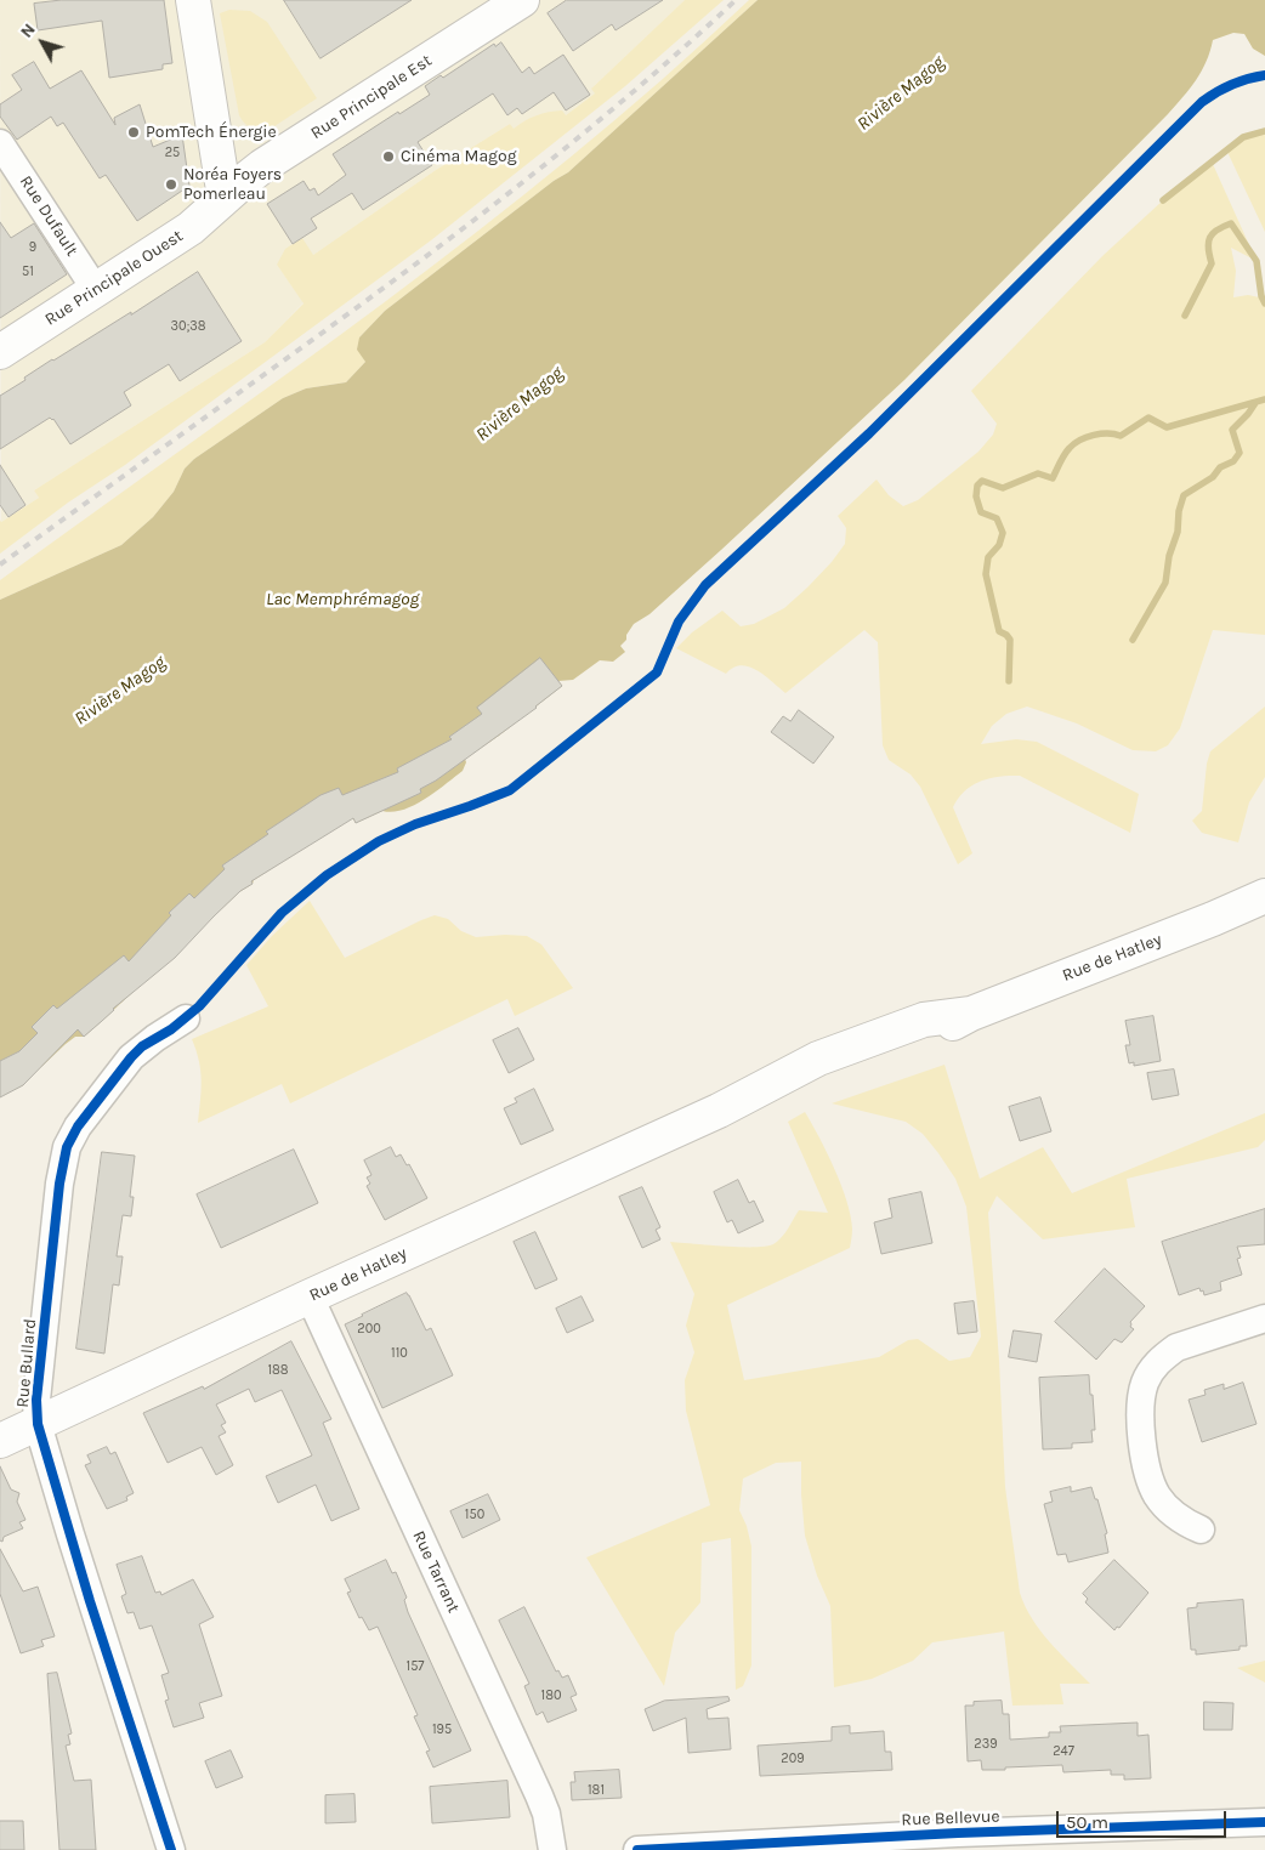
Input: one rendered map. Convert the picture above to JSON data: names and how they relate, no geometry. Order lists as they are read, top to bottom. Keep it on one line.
{"streets":{"main road":["Rue Principale Est","Rue Principale Ouest","Rue de Hatley"],"street":["Rue Dufault","Rue Bullard","Rue Tarrant","Rue Bellevue"]},"crossings":[["Rue Principale Est","Rue Principale Ouest"],["Rue Dufault","Rue Principale Ouest"],["Rue de Hatley","Rue Bullard"],["Rue de Hatley","Rue Tarrant"]],"water":["Rivière Magog","Lac Memphrémagog"],"places":["PomTech Énergie","Cinéma Magog","Noréa Foyers Pomerleau"],"house_numbers":["25","9","51","30;38","200","110","188","150","157","180","195","239","247","209","181"],"scale_bar":"50 m","north":"top left"}
